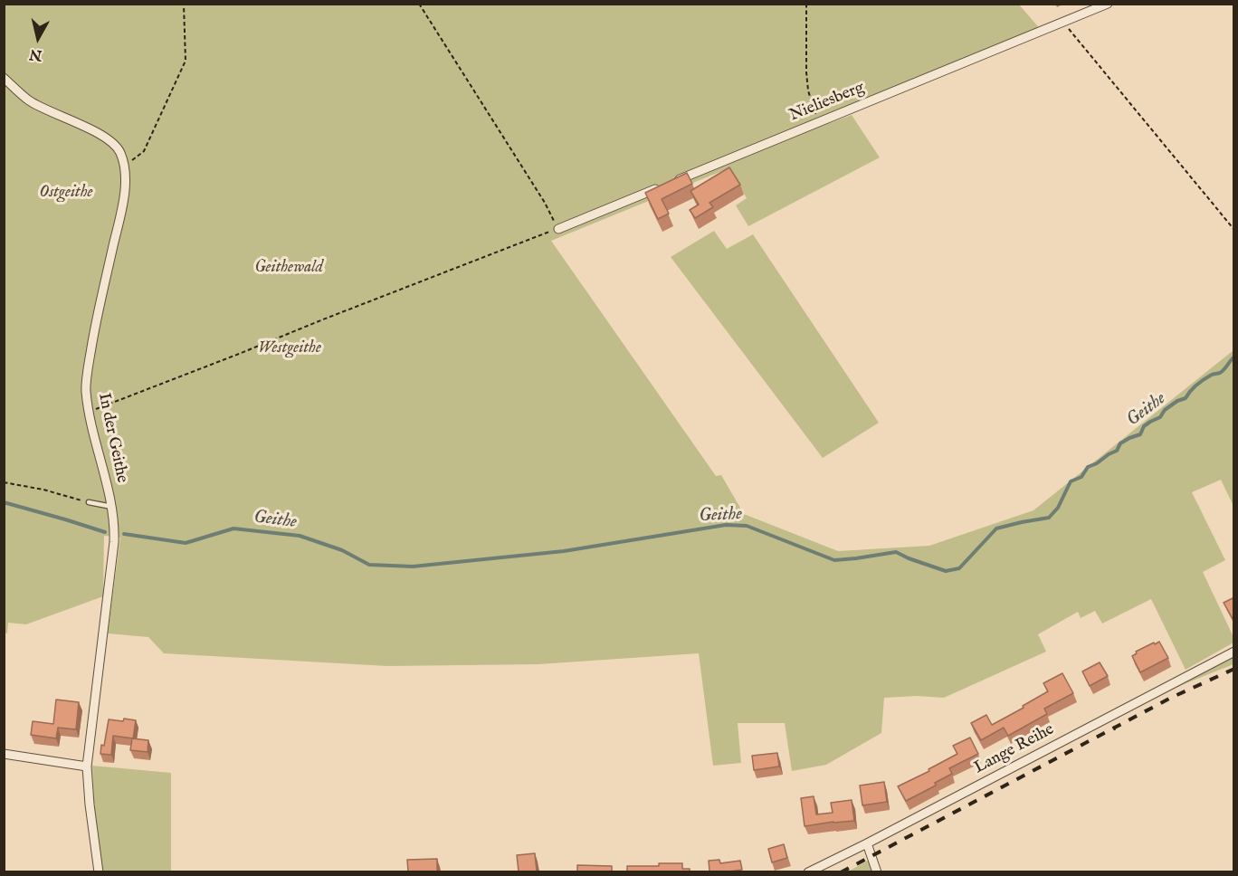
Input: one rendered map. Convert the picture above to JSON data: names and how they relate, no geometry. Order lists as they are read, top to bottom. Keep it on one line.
{"streets":{"street":["Nieliesberg","In der Geithe","Lange Reihe"]},"water":["Geithe"],"parks":["Ostgeithe","Geithewald","Westgeithe"],"north":"bottom"}
